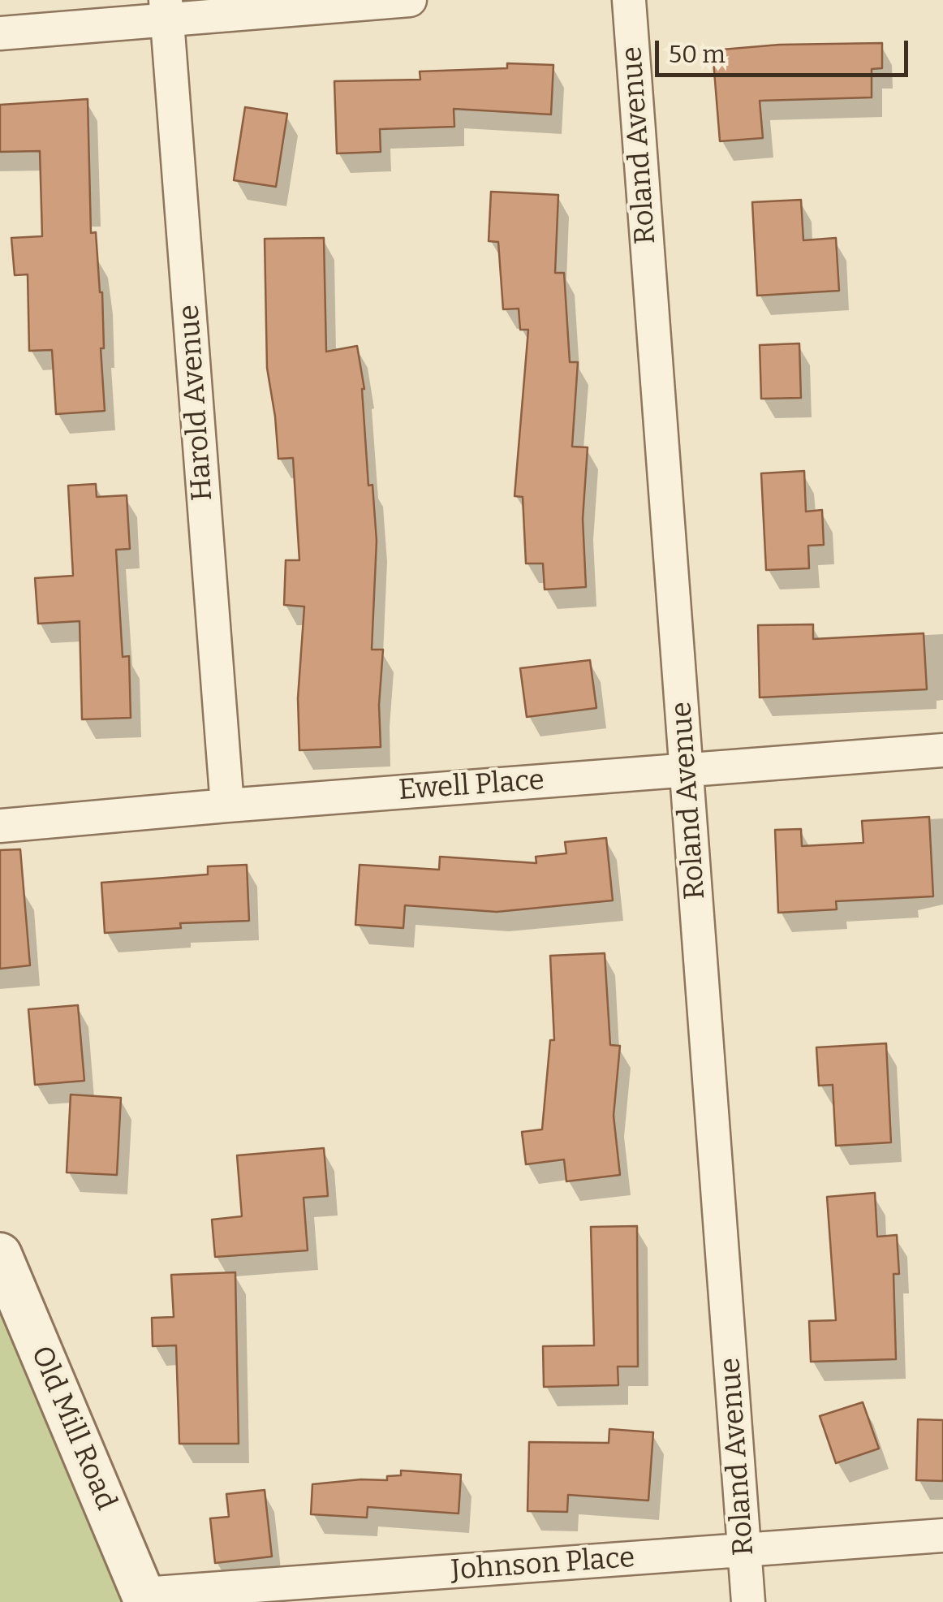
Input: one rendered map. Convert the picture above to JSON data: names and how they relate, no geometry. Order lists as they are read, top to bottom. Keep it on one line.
{"streets":{"street":["Roland Avenue","Harold Avenue","Ewell Place","Old Mill Road","Johnson Place"]},"crossings":[["Roland Avenue","Ewell Place"],["Roland Avenue","Johnson Place"],["Harold Avenue","Ewell Place"],["Old Mill Road","Johnson Place"]],"scale_bar":"50 m"}
